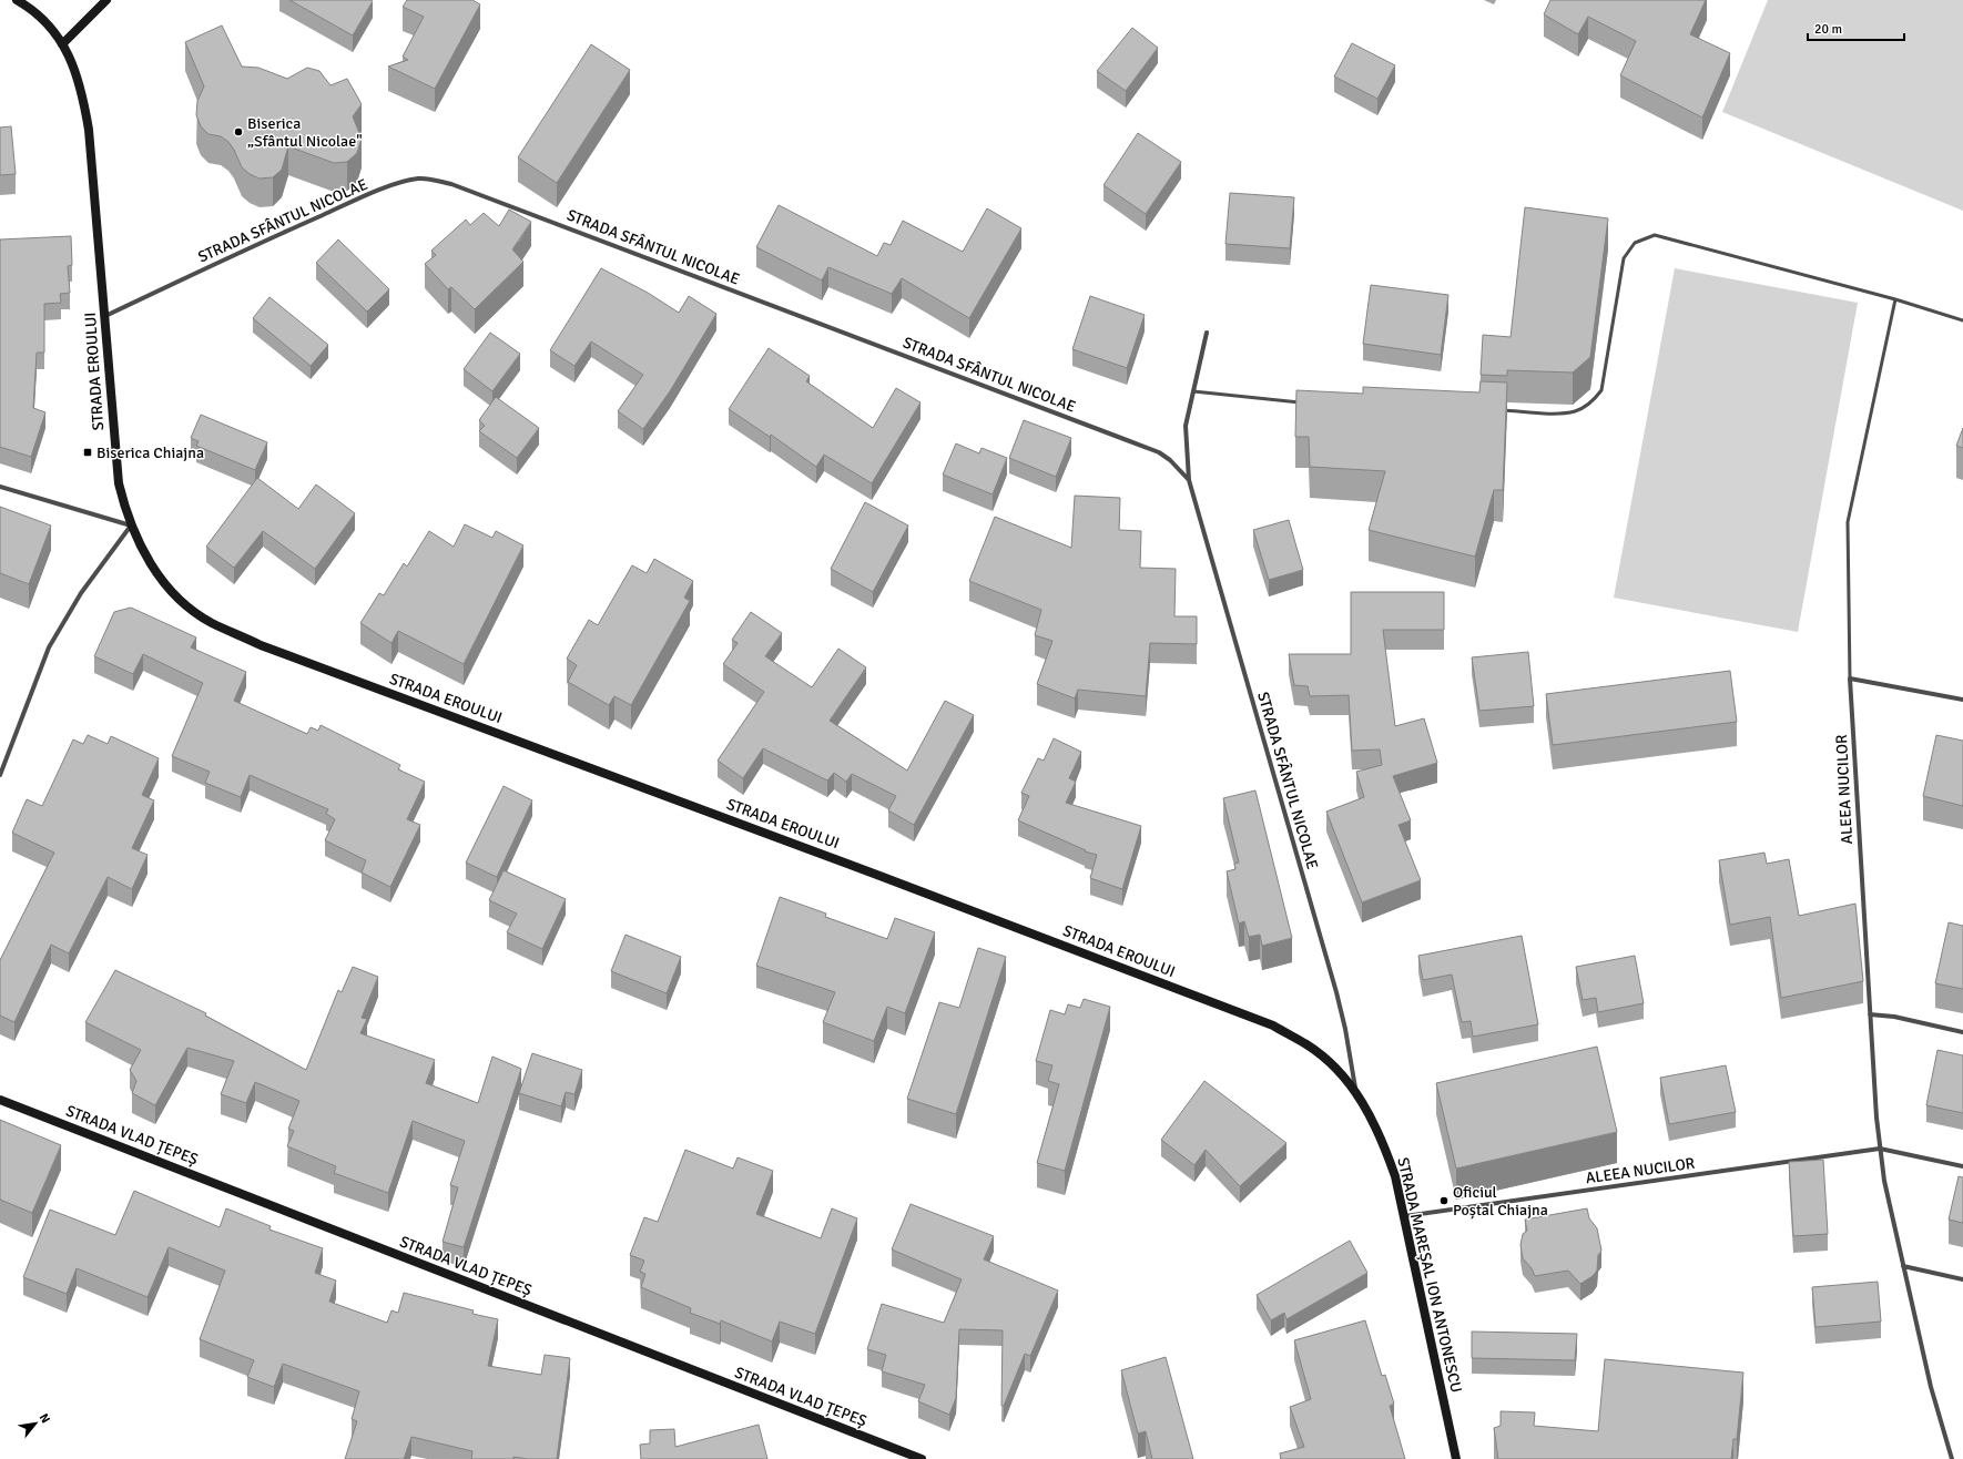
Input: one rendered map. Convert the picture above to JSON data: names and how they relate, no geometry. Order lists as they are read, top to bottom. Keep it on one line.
{"streets":{"main road":["STRADA EROULUI","STRADA VLAD ȚEPEȘ","STRADA MAREȘAL ION ANTONESCU"],"street":["STRADA SFÂNTUL NICOLAE","ALEEA NUCILOR"]},"crossings":[["STRADA SFÂNTUL NICOLAE","STRADA EROULUI"],["STRADA SFÂNTUL NICOLAE","STRADA MAREȘAL ION ANTONESCU"],["STRADA EROULUI","STRADA MAREȘAL ION ANTONESCU"],["ALEEA NUCILOR","STRADA MAREȘAL ION ANTONESCU"]],"places":{"other":["Biserica „Sfântul Nicolae\"","Oficiul Poștal Chiajna"],"transit":["Biserica Chiajna"]},"scale_bar":"20 m","north":"top right"}
